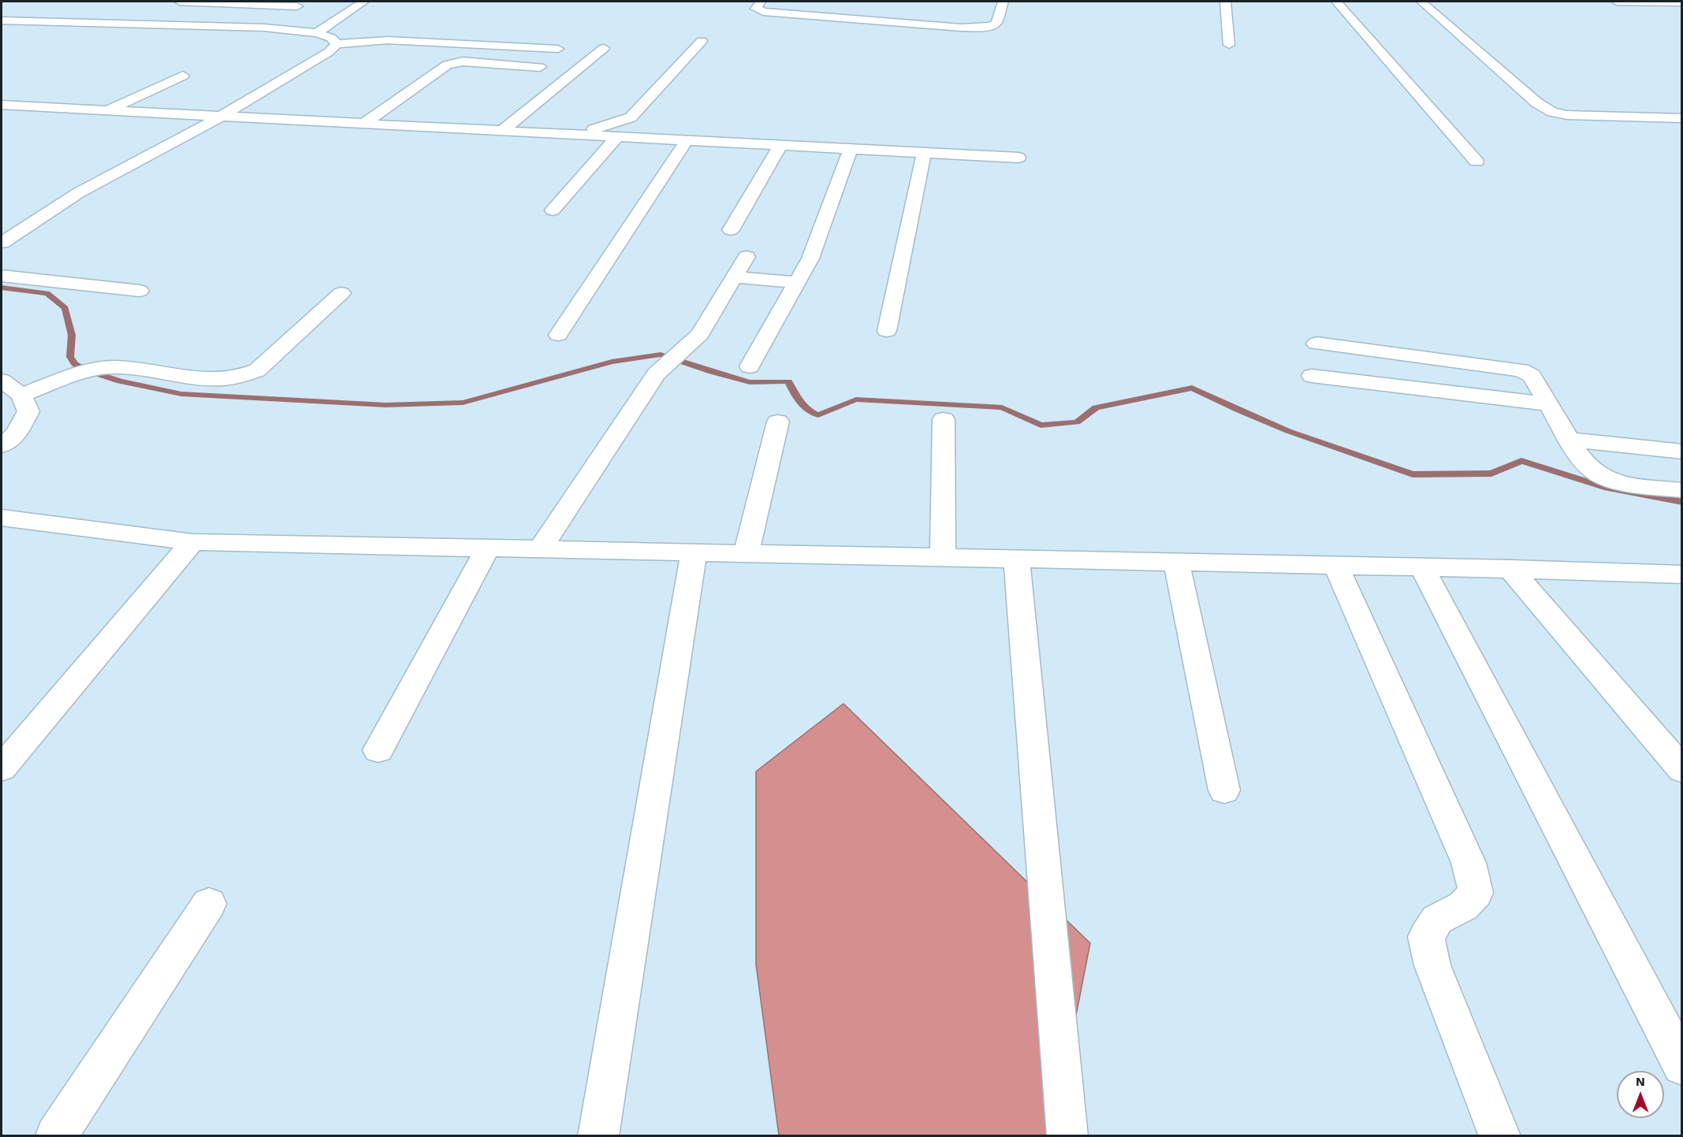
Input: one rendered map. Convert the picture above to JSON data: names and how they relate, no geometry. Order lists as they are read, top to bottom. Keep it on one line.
{"north":"top"}
